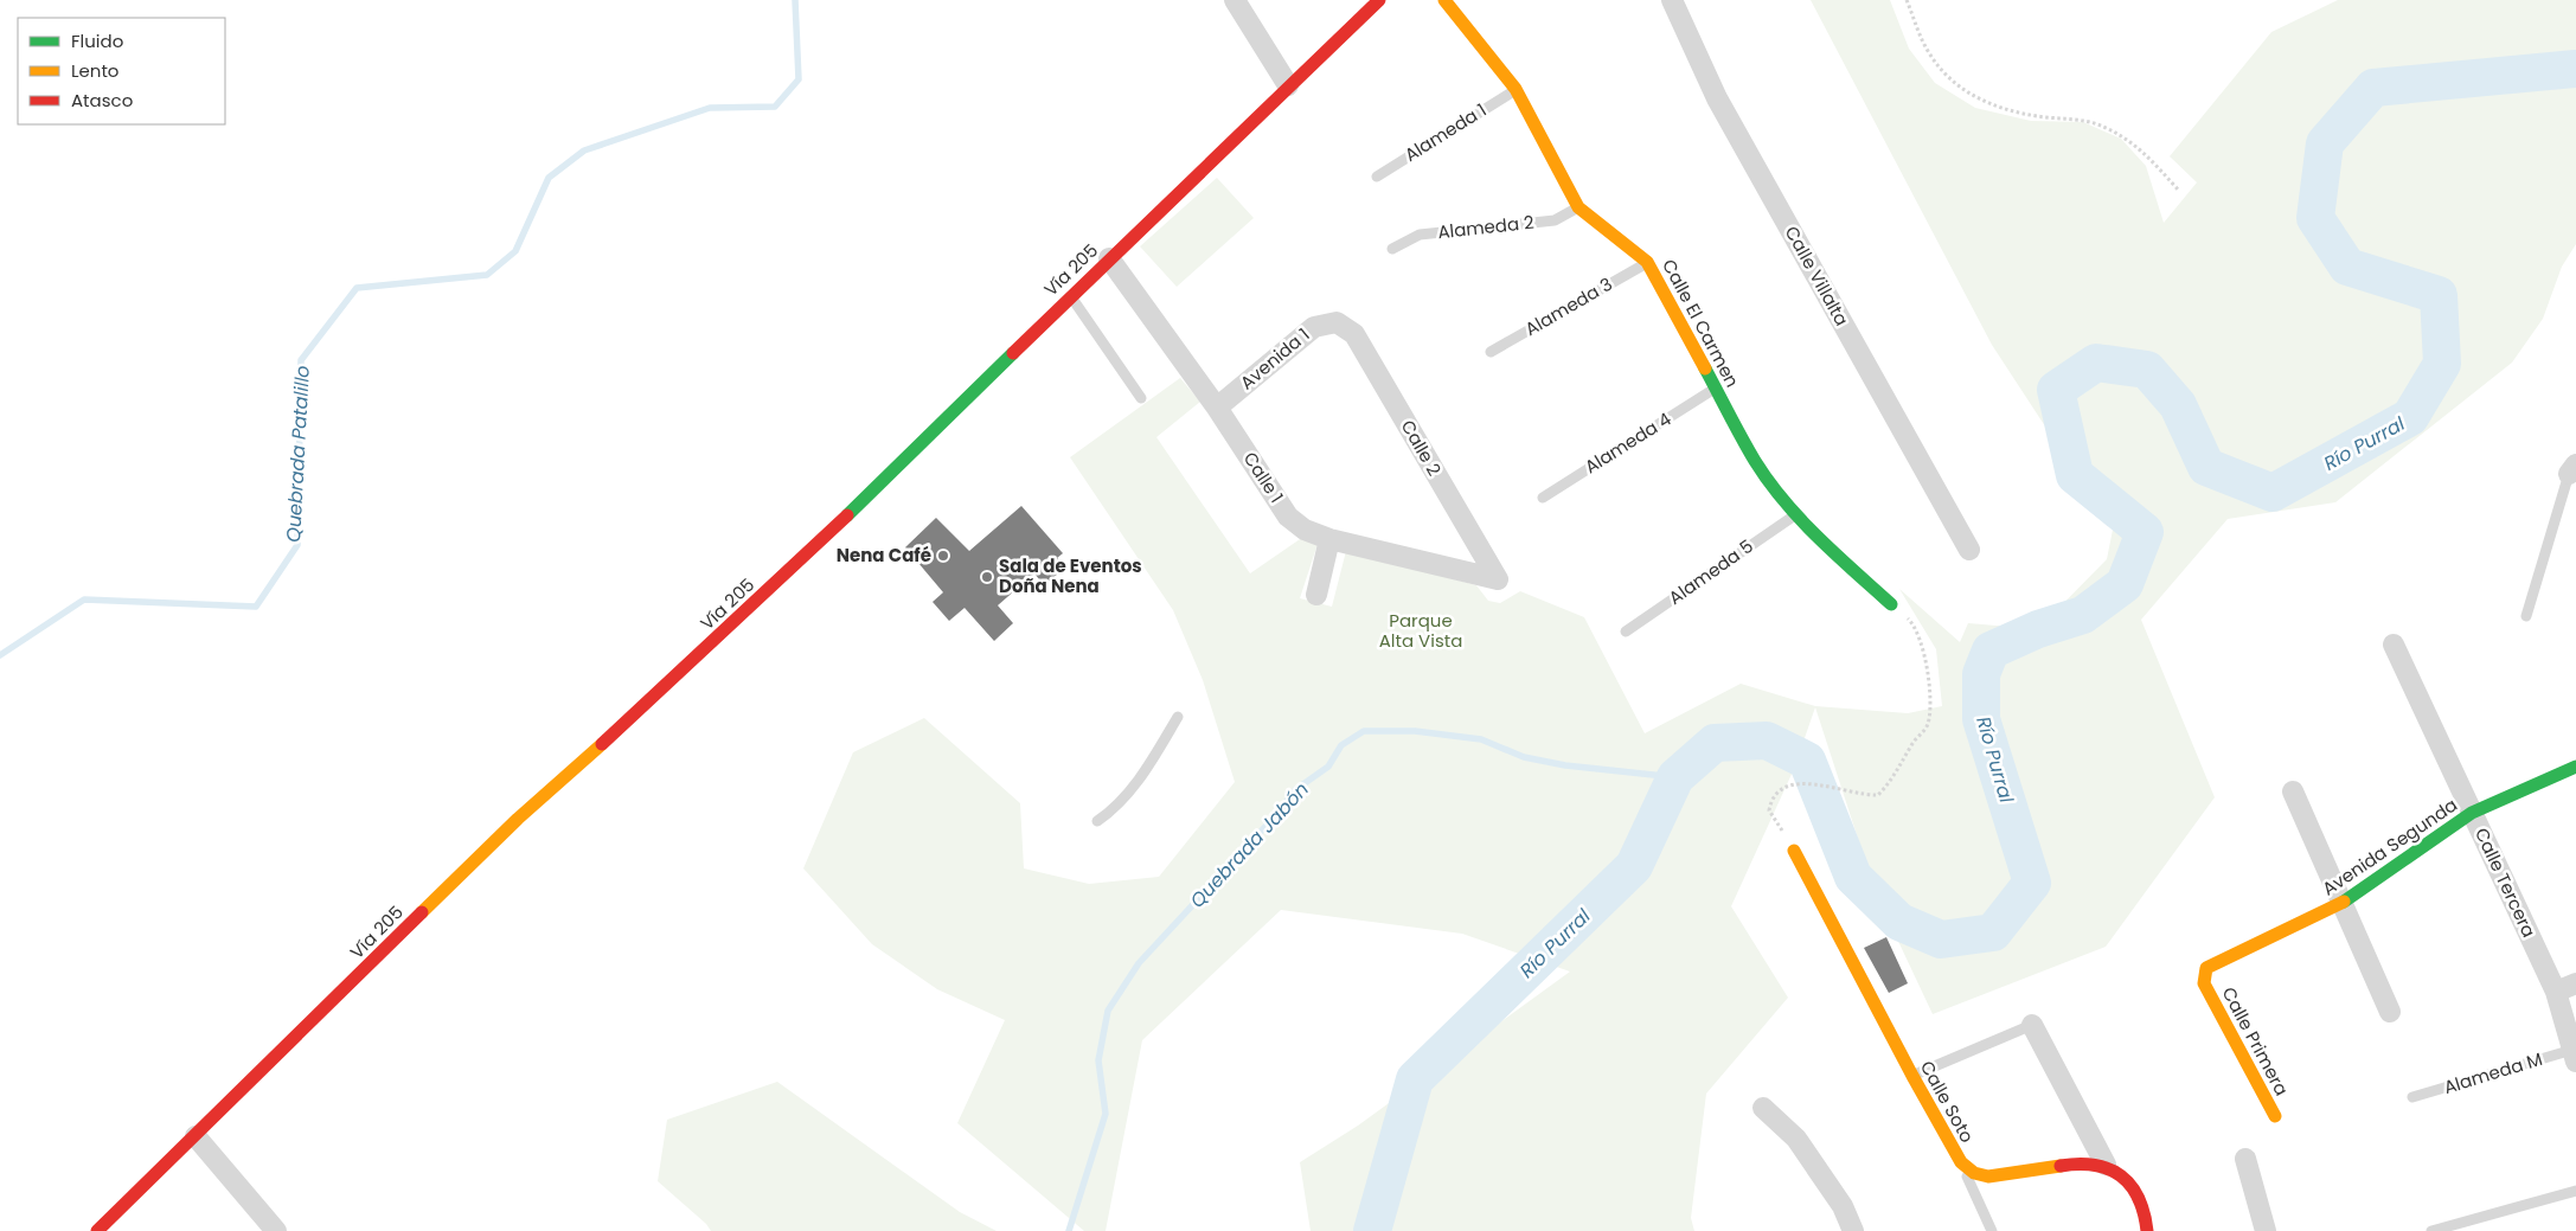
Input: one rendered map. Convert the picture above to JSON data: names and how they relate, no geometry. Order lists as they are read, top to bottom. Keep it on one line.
{"streets":{"street":["Vía 205","Calle Villalta","Calle El Carmen","Avenida 1","Calle 2","Calle 1","Avenida Segunda","Calle Tercera","Calle Primera","Calle Soto"],"lane":["Alameda 1","Alameda 2","Alameda 3","Alameda 4","Alameda 5","Alameda M"]},"crossings":[["Alameda 1","Calle El Carmen"],["Alameda 2","Calle El Carmen"],["Vía 205","Calle 1"],["Alameda 3","Calle El Carmen"],["Calle El Carmen","Alameda 4"],["Calle El Carmen","Alameda 5"],["Avenida 1","Calle 2"],["Avenida 1","Calle 1"],["Calle 2","Calle 1"],["Avenida Segunda","Calle Tercera"],["Avenida Segunda","Calle Primera"],["Calle Tercera","Alameda M"]],"water":["Río Purral","Quebrada Patalillo","Quebrada Jabón"],"parks":["Parque Alta Vista"],"places":["Nena Café","Sala de Eventos Doña Nena"],"legend":["Fluido","Lento","Atasco"]}
